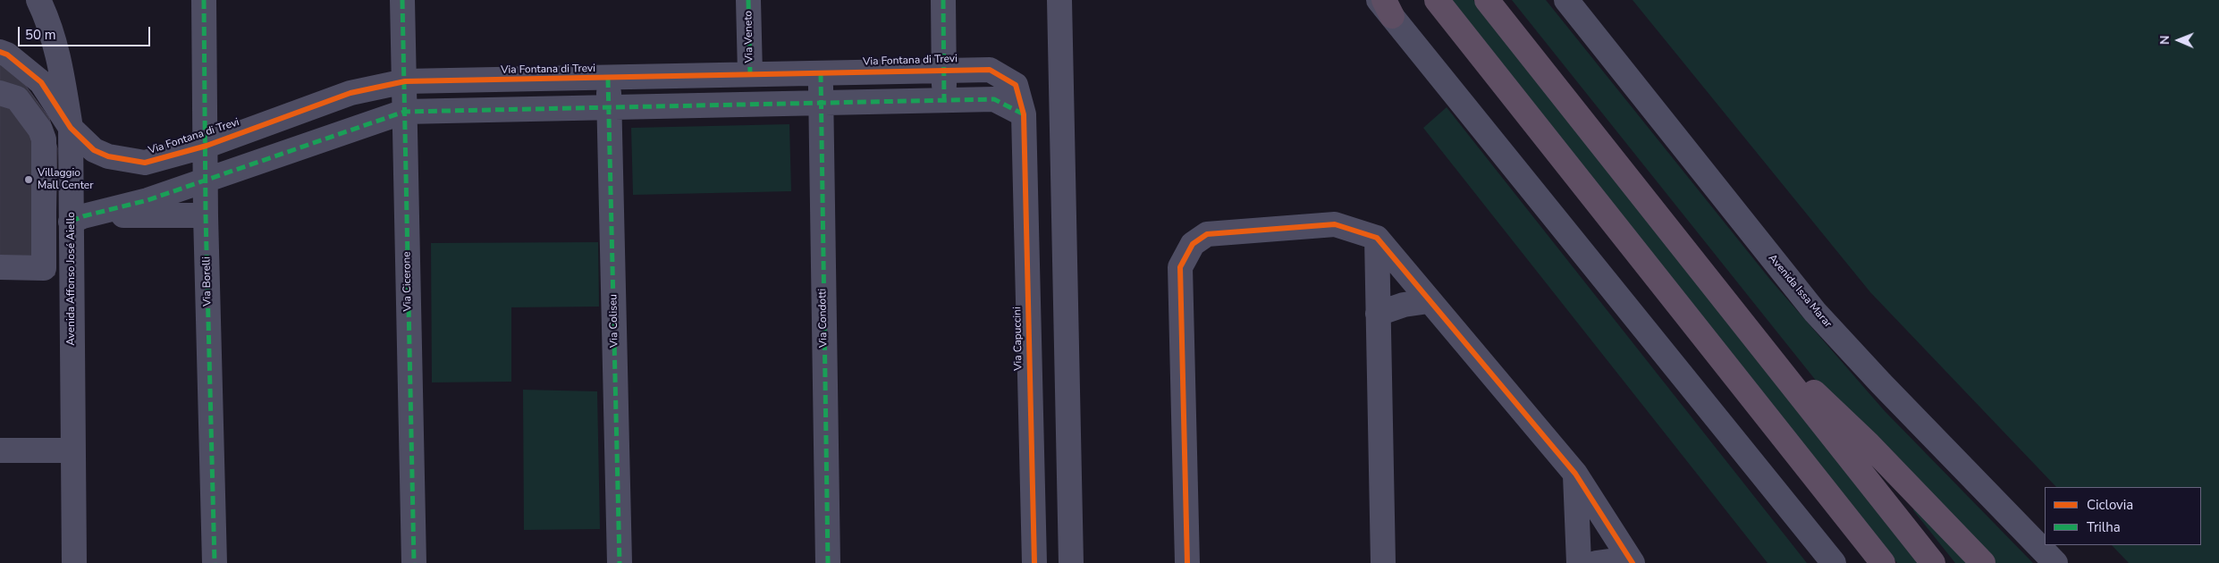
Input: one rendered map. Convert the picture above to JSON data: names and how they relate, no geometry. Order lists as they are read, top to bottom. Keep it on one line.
{"streets":{"street":["Via Veneto","Via Fontana di Trevi","Avenida Affonso José Aiello","Via Borelli","Via Cicerone","Avenida Issa Marar","Via Condotti","Via Coliseu","Via Capuccini"]},"crossings":[["Via Veneto","Via Fontana di Trevi"],["Via Fontana di Trevi","Avenida Affonso José Aiello"],["Via Fontana di Trevi","Via Borelli"],["Via Fontana di Trevi","Via Cicerone"],["Via Fontana di Trevi","Via Condotti"],["Via Fontana di Trevi","Via Coliseu"],["Via Fontana di Trevi","Via Capuccini"]],"places":["Villaggio Mall Center"],"legend":["Ciclovia","Trilha"],"scale_bar":"50 m","north":"left"}
